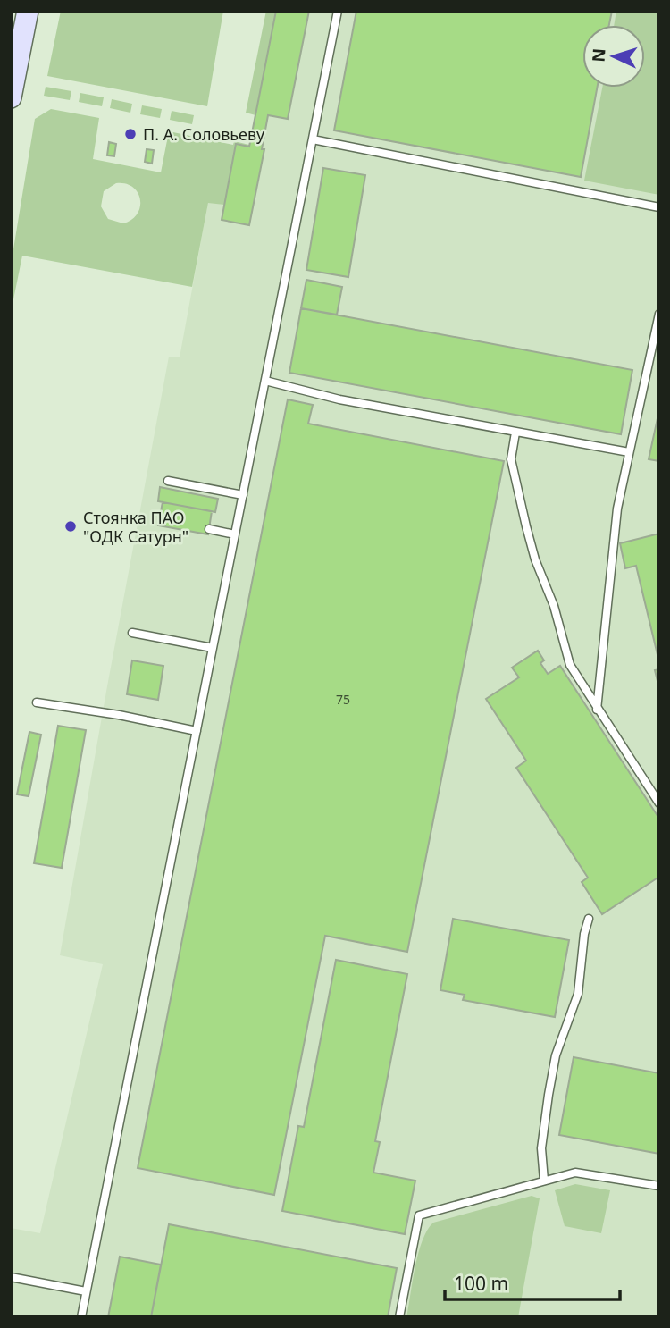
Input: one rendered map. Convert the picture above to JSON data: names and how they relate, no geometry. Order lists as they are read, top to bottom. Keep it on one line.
{"places":["П. А. Соловьеву","Стоянка ПАО \"ОДК Сатурн\""],"house_numbers":["75"],"scale_bar":"100 m","north":"left"}
